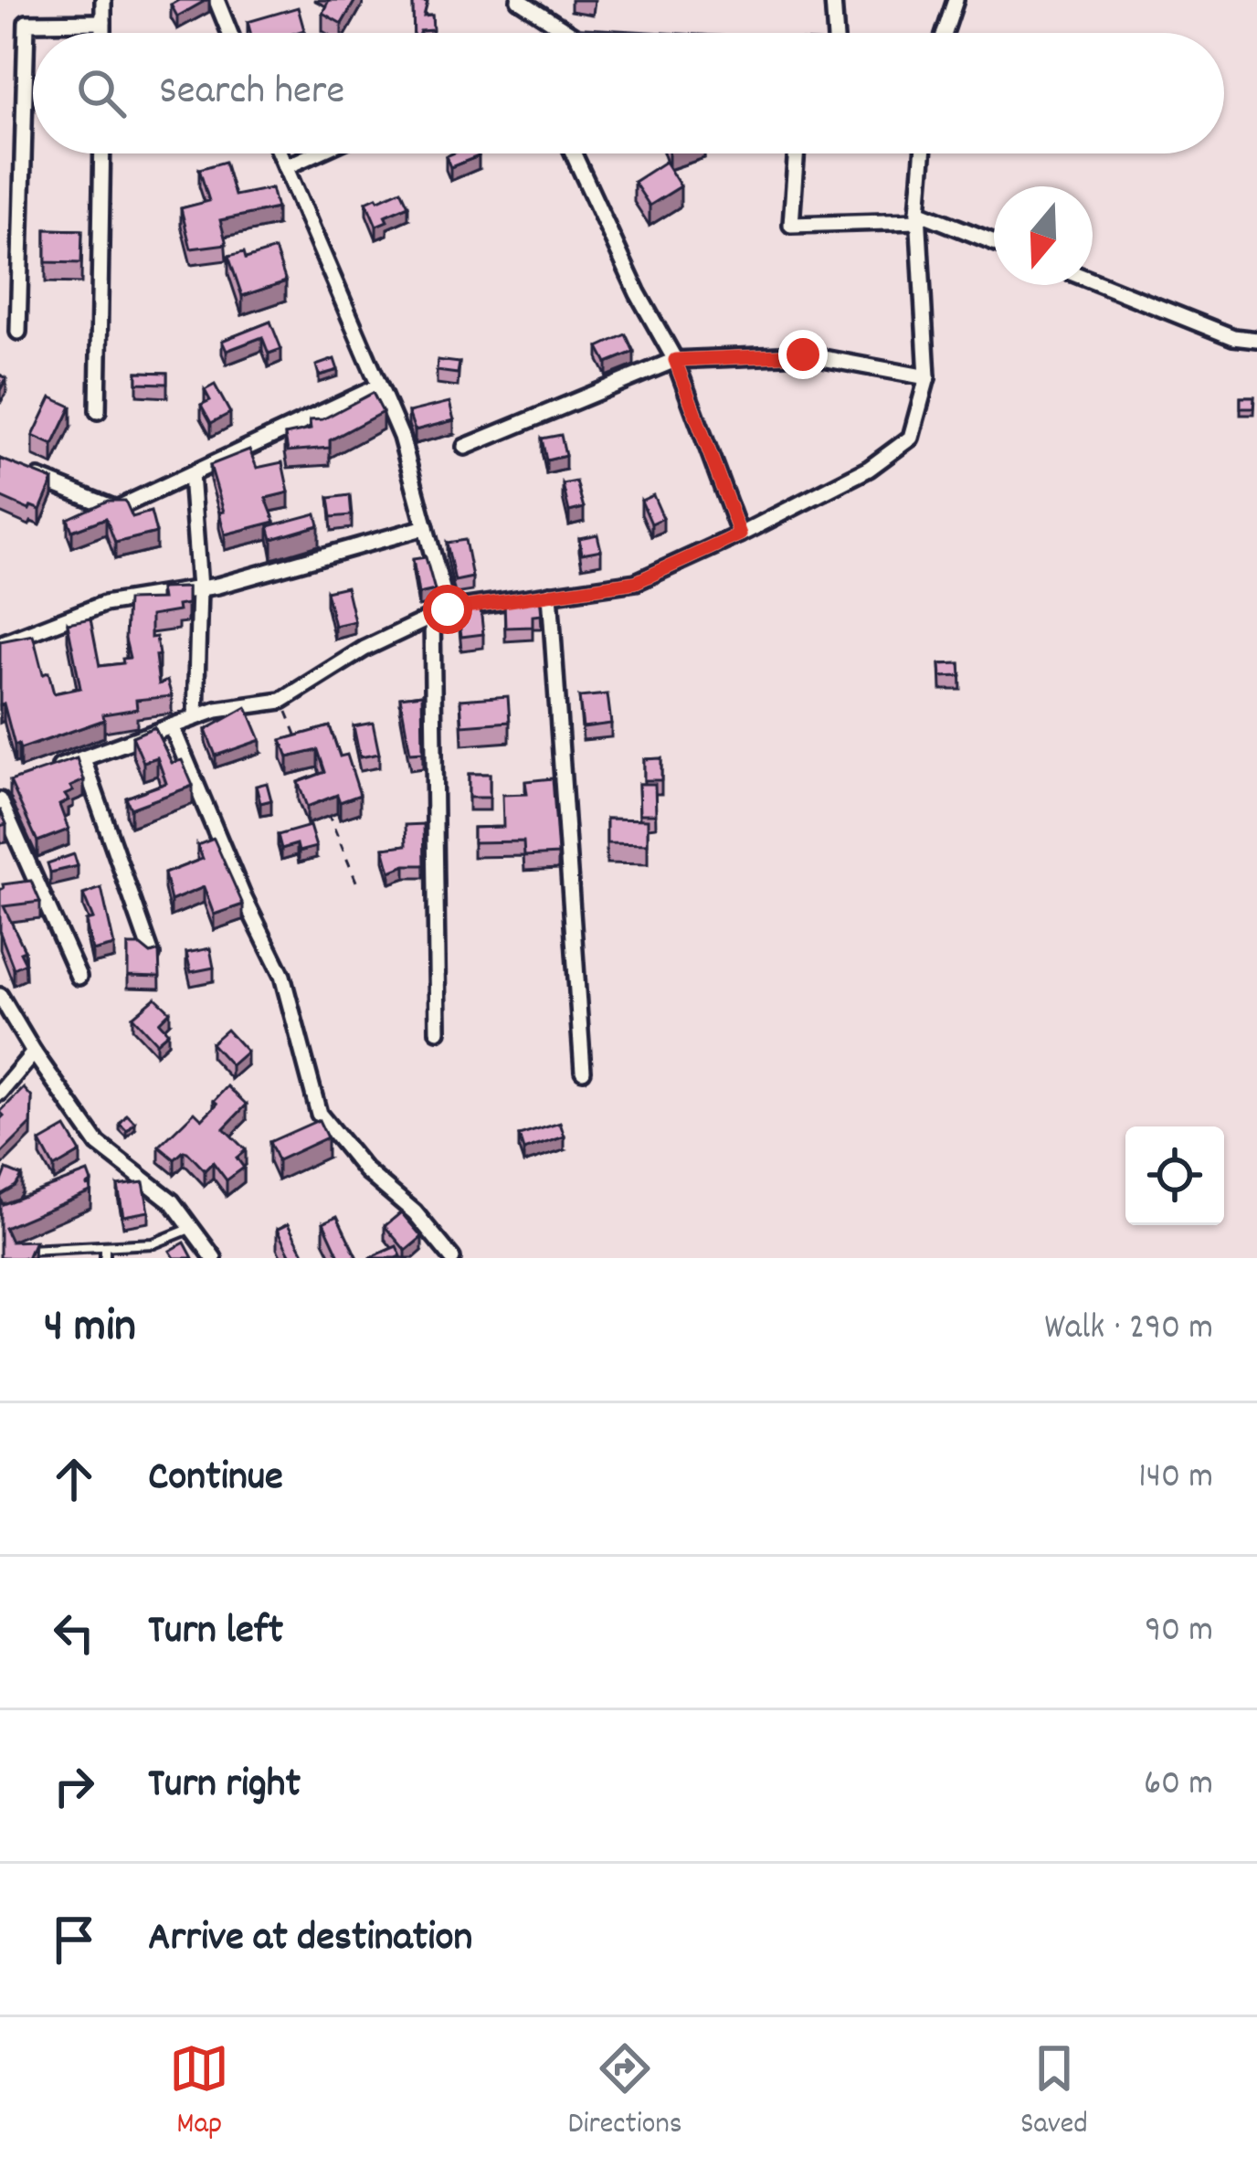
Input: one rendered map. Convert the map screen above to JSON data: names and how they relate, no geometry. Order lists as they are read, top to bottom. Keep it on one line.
{"north":"bottom","page":{"search":"Search here","heading":["4 min","Walk · 290 m"],"list":[["Continue","140 m"],["Turn left","90 m"],["Turn right","60 m"],"Arrive at destination"],"nav":["Map","Directions","Saved"]}}
